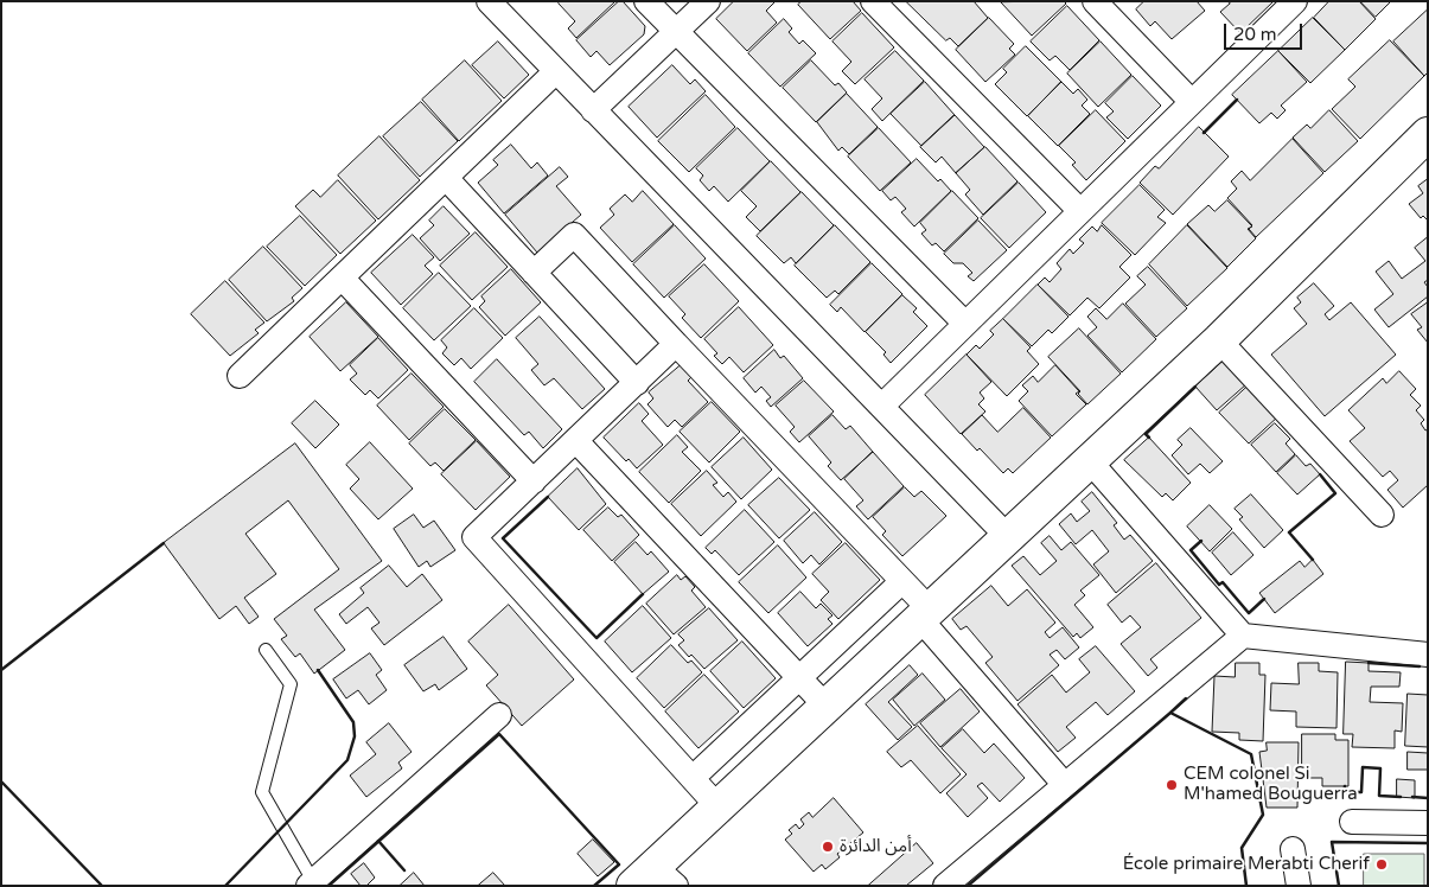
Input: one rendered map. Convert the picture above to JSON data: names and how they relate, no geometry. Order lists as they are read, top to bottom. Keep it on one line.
{"places":["CEM colonel Si M'hamed Bouguerra","أمن الدائرة","École primaire Merabti Cherif"],"scale_bar":"20 m"}
